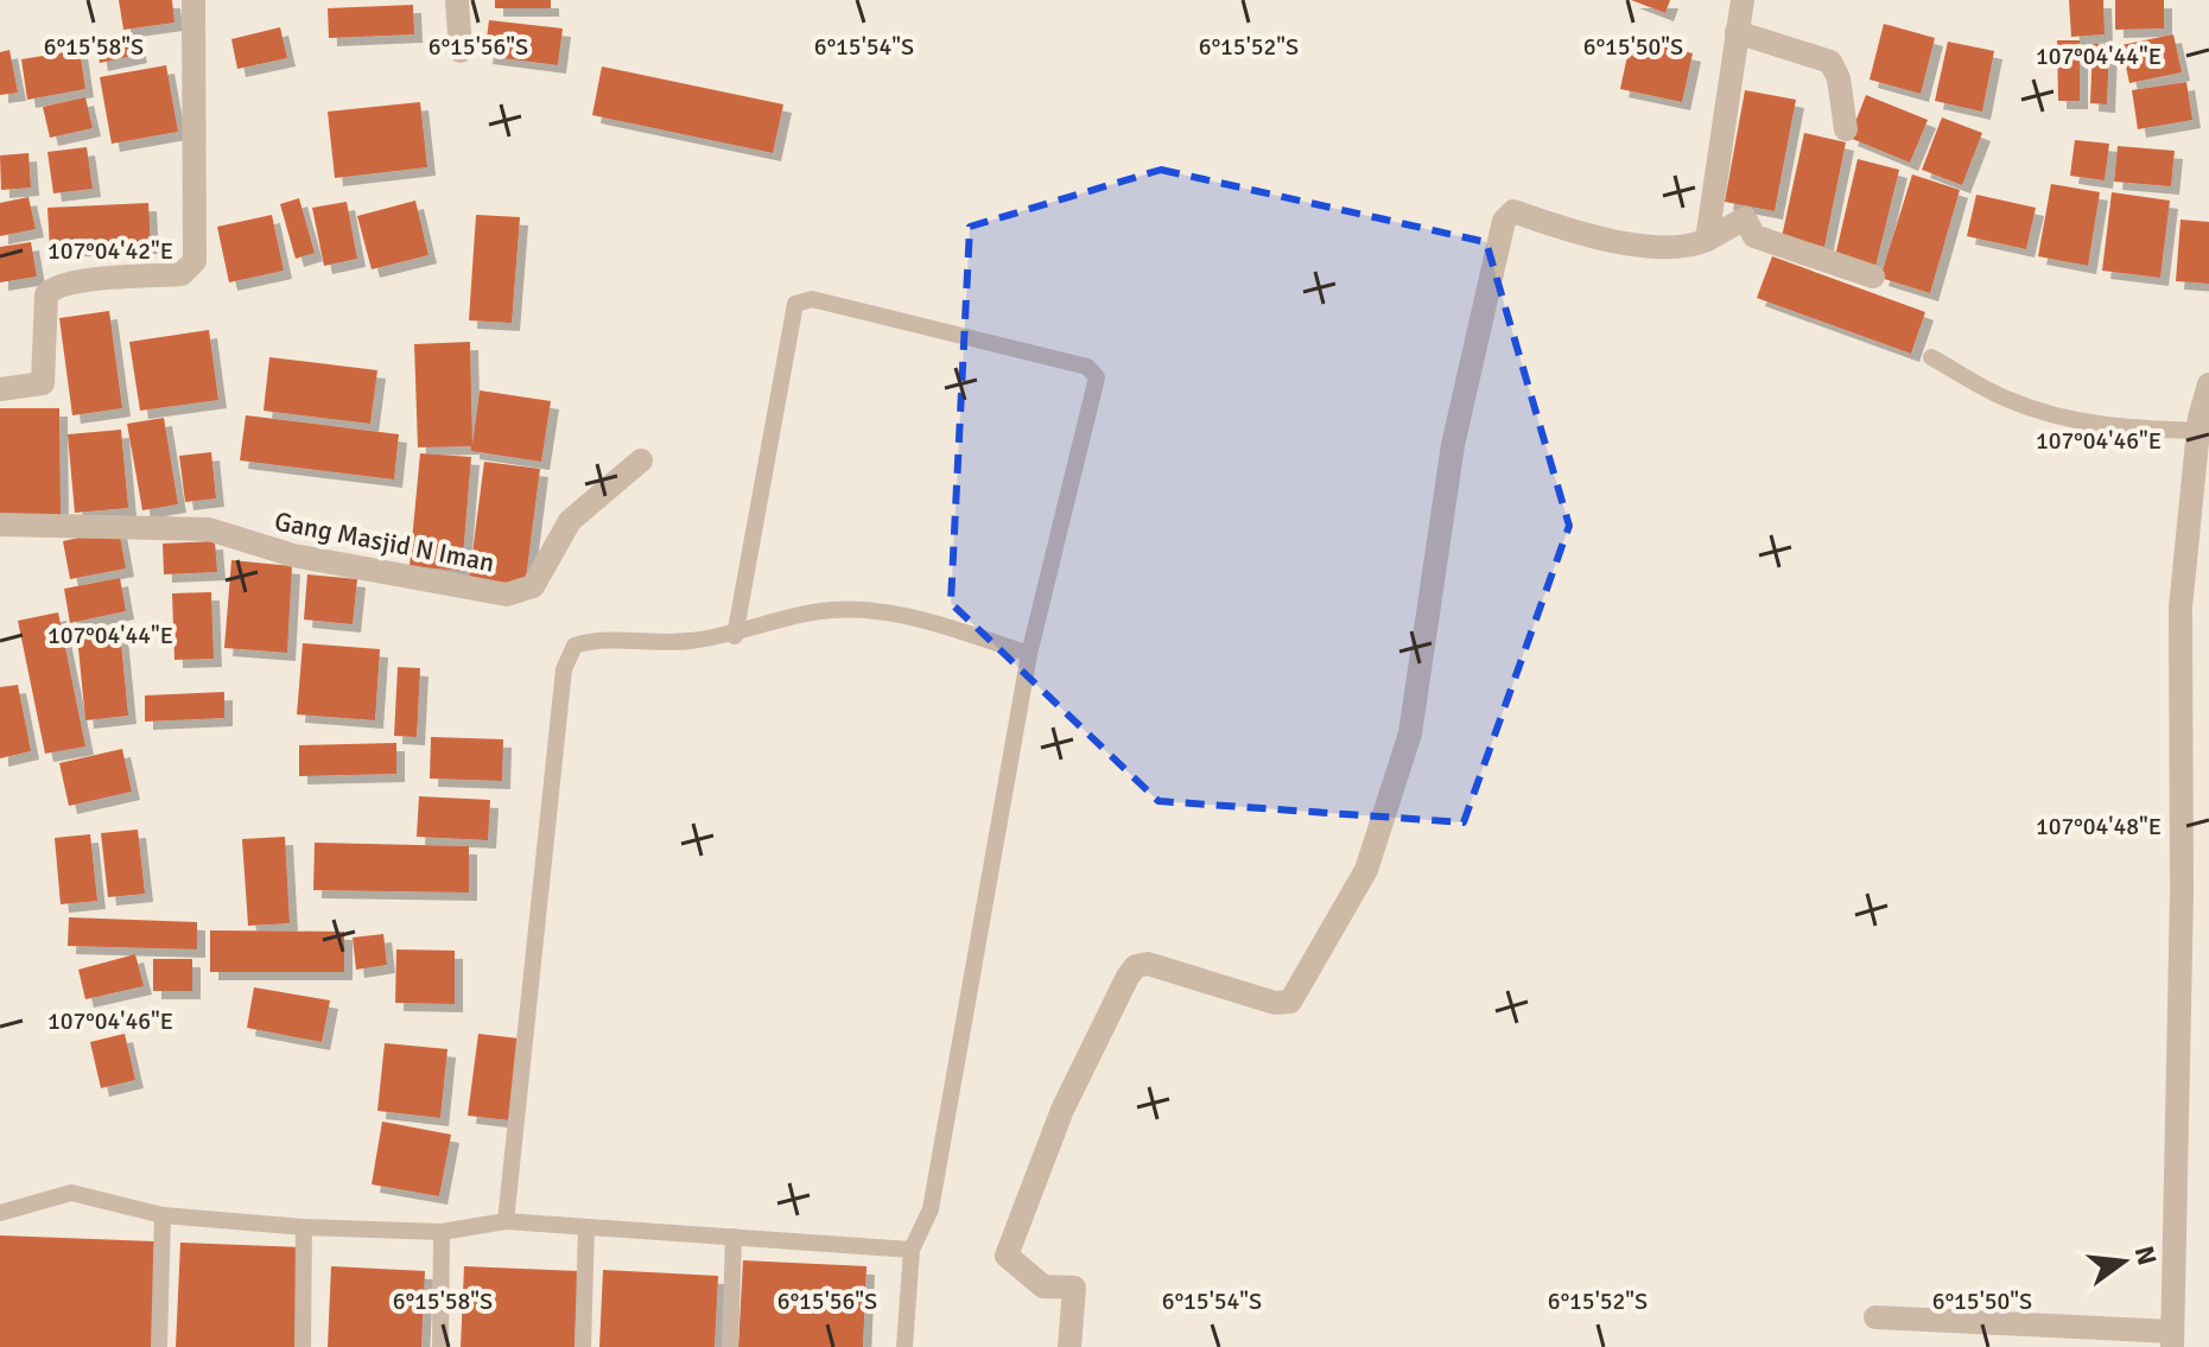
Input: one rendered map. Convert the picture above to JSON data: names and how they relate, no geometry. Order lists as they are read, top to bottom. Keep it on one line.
{"streets":{"street":["Gang Masjid N Iman"]},"north":"right","coordinates":["6°15'58\"S","6°15'56\"S","6°15'54\"S","6°15'52\"S","6°15'50\"S","107°04'44\"E","107°04'42\"E","107°04'46\"E","107°04'48\"E"]}
